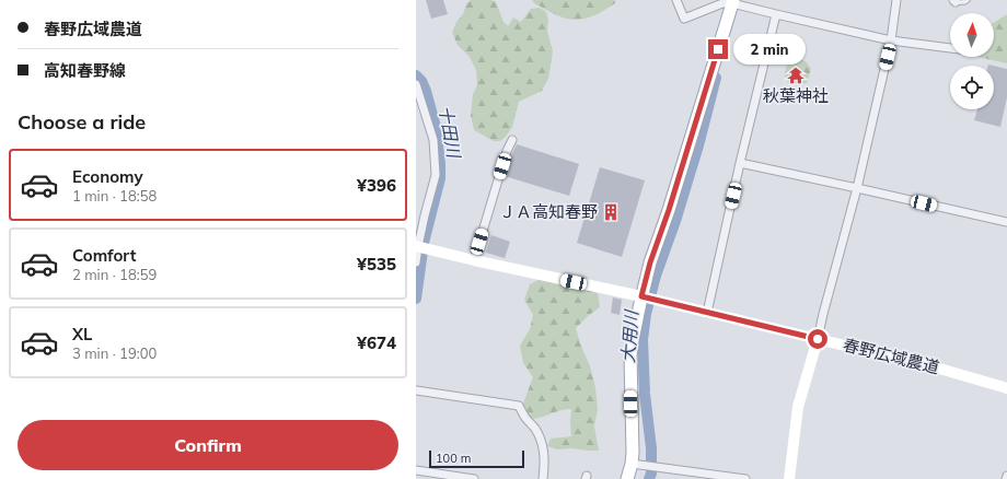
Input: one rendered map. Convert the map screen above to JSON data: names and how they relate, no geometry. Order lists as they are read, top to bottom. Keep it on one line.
{"streets":{"street":["春野広域農道"]},"water":["十田川","大用川"],"places":{"temple":["秋葉神社"],"building":["ＪＡ高知春野"]},"scale_bar":"100 m","north":"top","page":{"banner":["春野広域農道","高知春野線"],"bubble":"2 min","heading":"Choose a ride","list":[{"name":"Economy","note":"1 min · 18:58","value":"¥396"},{"name":"Comfort","note":"2 min · 18:59","value":"¥535"},{"name":"XL","note":"3 min · 19:00","value":"¥674"}],"buttons":"Confirm","scale":"100 m"}}
